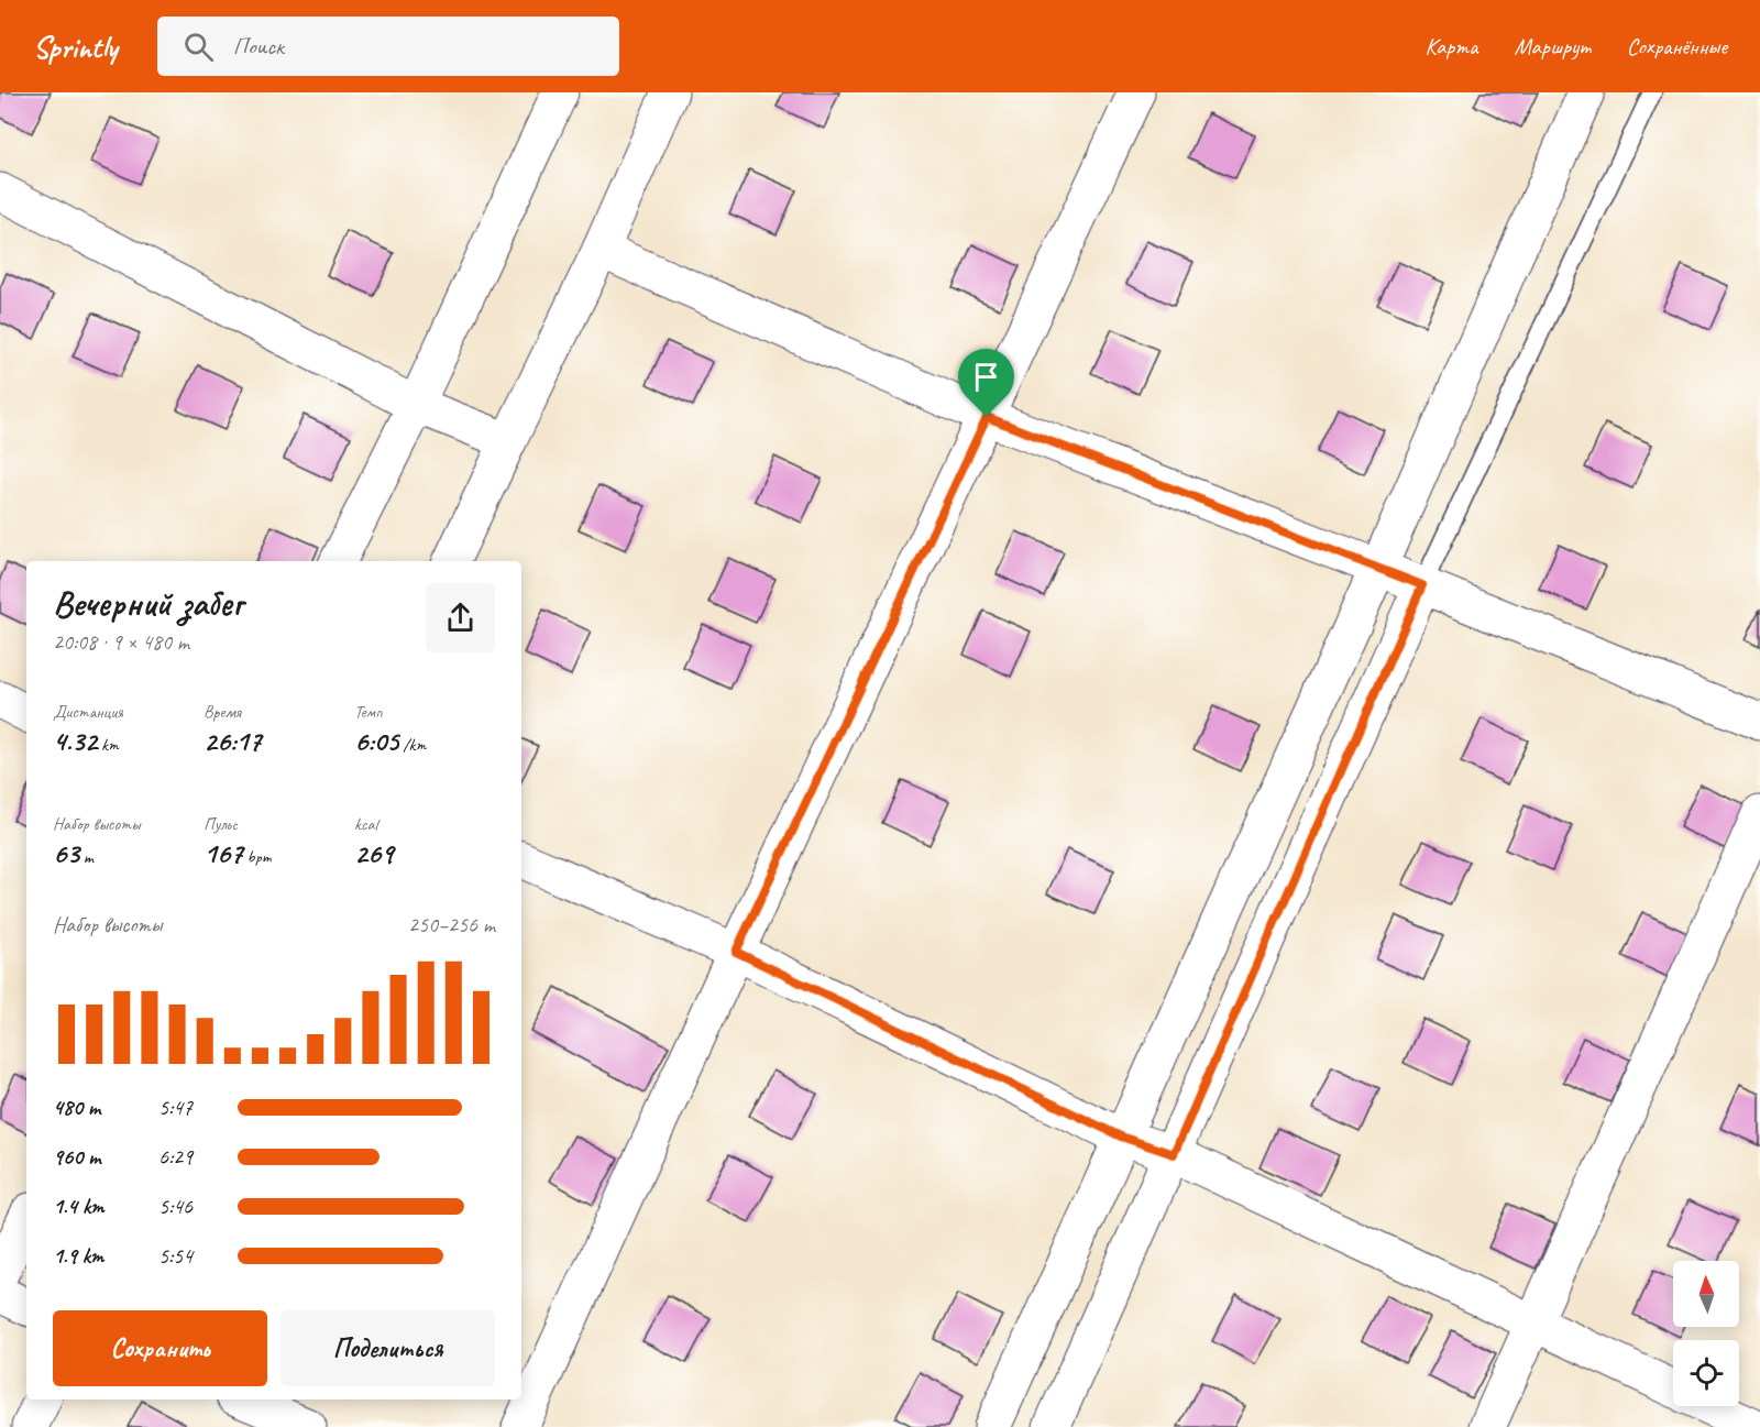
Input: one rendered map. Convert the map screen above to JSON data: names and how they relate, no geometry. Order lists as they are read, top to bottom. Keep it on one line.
{"north":"top","page":{"header":"Sprintly","search":"Поиск","nav":["Карта","Маршрут","Сохранённые"],"heading":["Вечерний забег","20:08 · 9 × 480 m"],"stats":[["Дистанция","4.32 km"],["Время","26:17"],["Темп","6:05 /km"],["Набор высоты","63 m"],["Пульс","167 bpm"],["kcal","269"]],"chart":["Набор высоты","250–256 m"],"list":[{"name":"480 m","note":"5:47"},{"name":"960 m","note":"6:29"},{"name":"1.4 km","note":"5:46"},{"name":"1.9 km","note":"5:54"}],"buttons":["Сохранить","Поделиться"]}}
